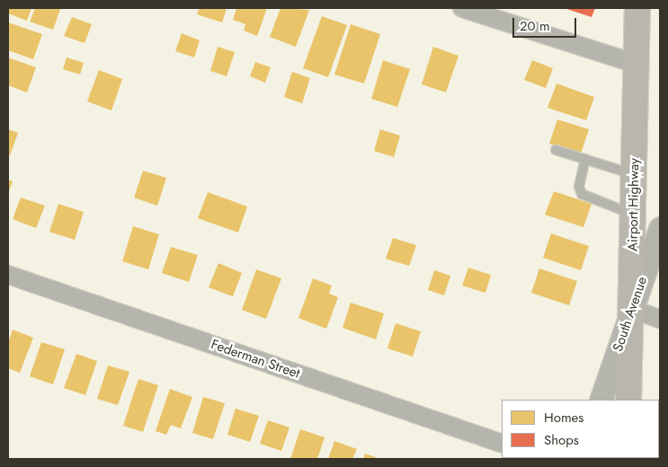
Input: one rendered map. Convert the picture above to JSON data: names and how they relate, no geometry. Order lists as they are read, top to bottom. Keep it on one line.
{"streets":{"main road":["Airport Highway"],"street":["South Avenue","Federman Street"]},"crossings":[["Airport Highway","South Avenue"]],"legend":["Homes","Shops"],"scale_bar":"20 m"}
